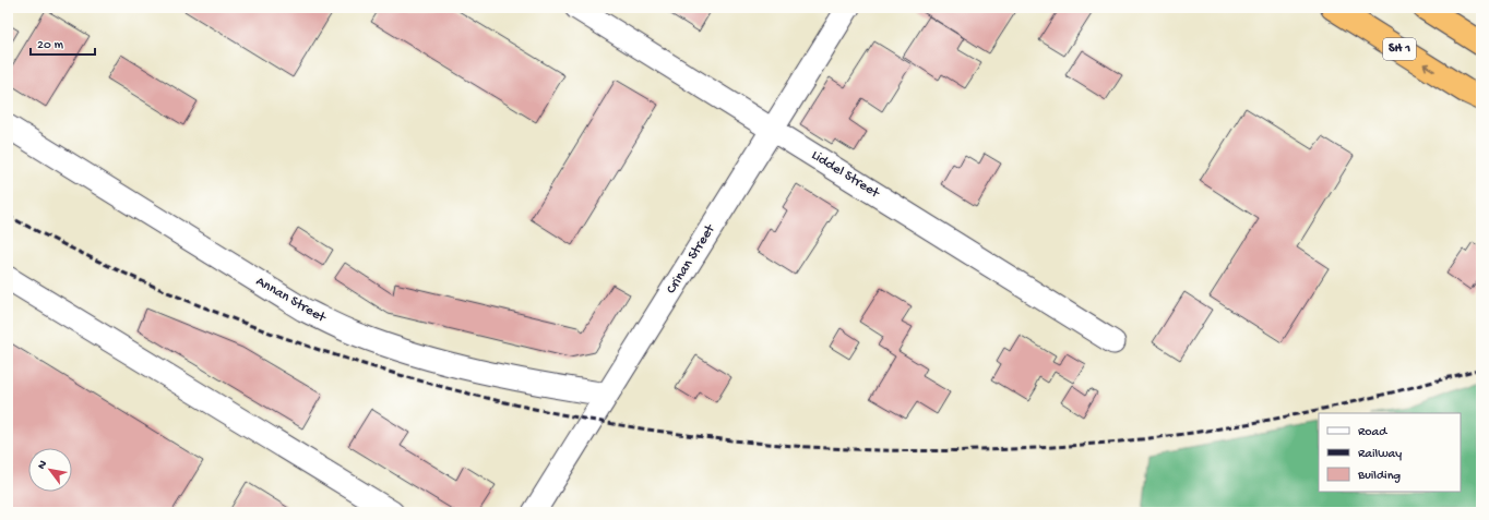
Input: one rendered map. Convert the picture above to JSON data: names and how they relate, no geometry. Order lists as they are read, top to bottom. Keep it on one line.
{"streets":{"highway":["SH 1"],"street":["Liddel Street","Crinan Street","Annan Street"]},"crossings":[["Liddel Street","Crinan Street"],["Crinan Street","Annan Street"]],"legend":["Road","Railway","Building"],"scale_bar":"20 m","north":"top left"}
